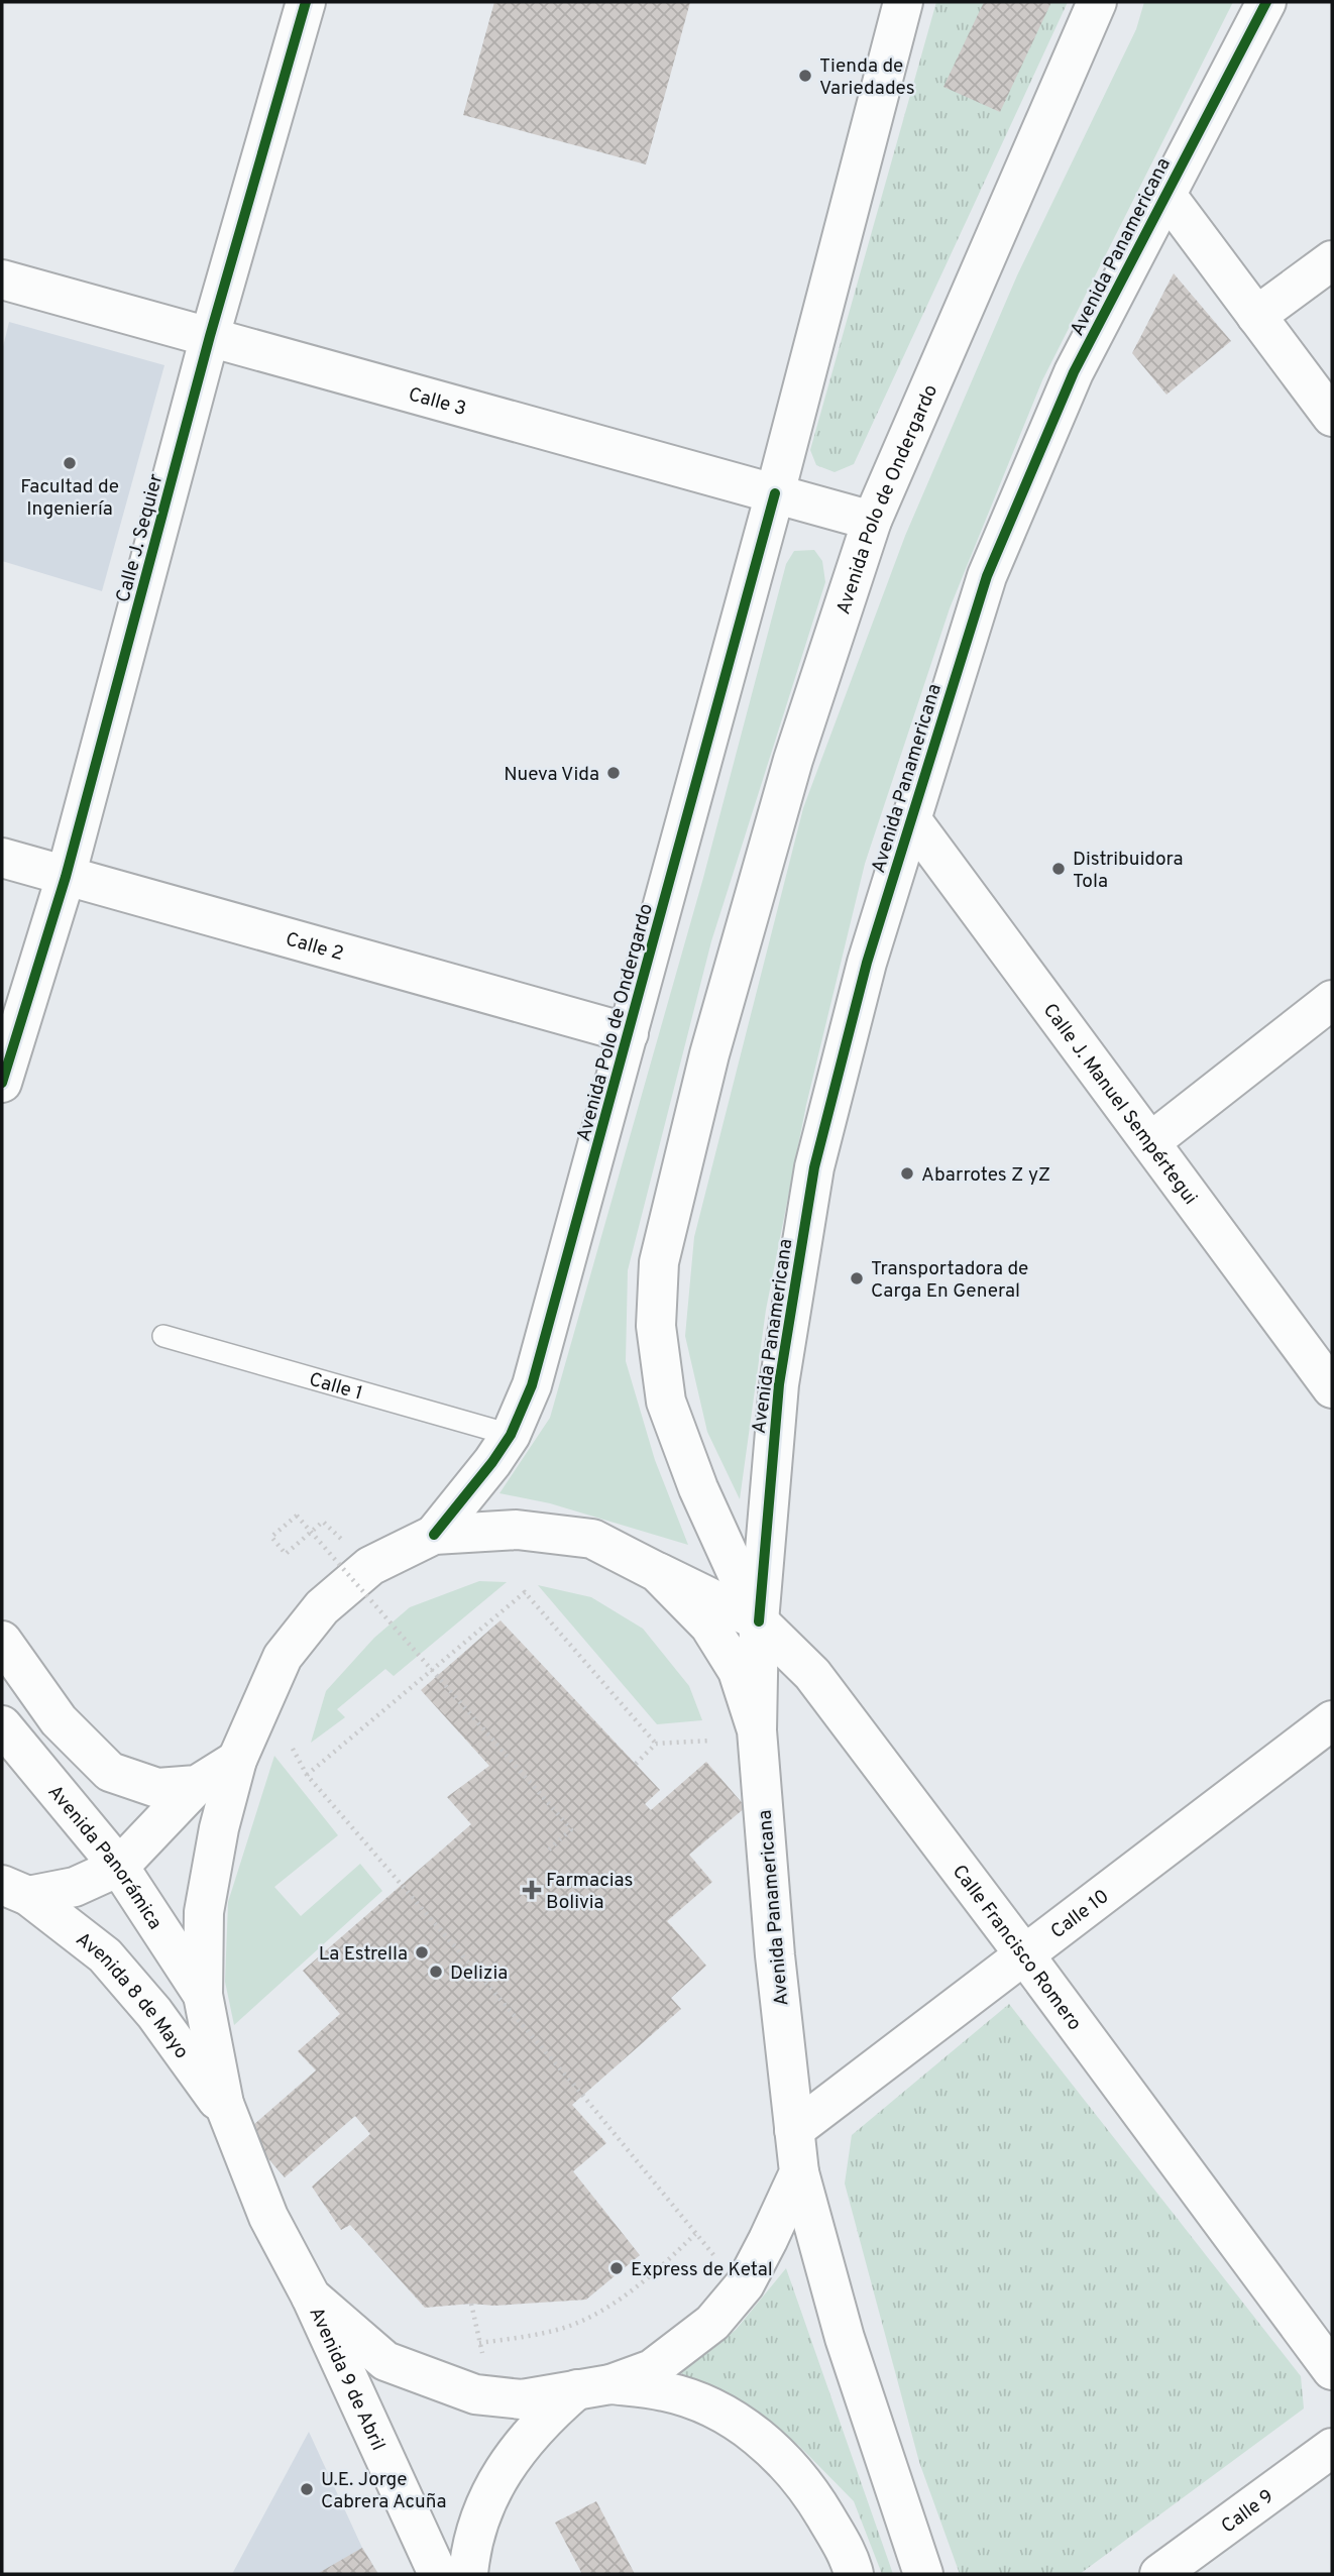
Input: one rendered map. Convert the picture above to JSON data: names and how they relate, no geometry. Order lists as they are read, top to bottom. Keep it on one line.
{"streets":{"street":["Avenida Panamericana","Calle 3","Avenida Polo de Ondergardo","Calle J. Sequier","Calle 2","Calle J. Manuel Sempértegui","Avenida Panorámica","Calle 10","Calle Francisco Romero","Avenida 8 de Mayo","Avenida 9 de Abril","Calle 9"],"lane":["Calle 1"]},"crossings":[["Avenida Panamericana","Avenida Polo de Ondergardo"],["Avenida Panamericana","Calle J. Manuel Sempértegui"],["Avenida Panamericana","Calle 10"],["Avenida Panamericana","Calle Francisco Romero"],["Calle 3","Avenida Polo de Ondergardo"],["Calle 3","Calle J. Sequier"],["Avenida Polo de Ondergardo","Calle 2"],["Avenida Polo de Ondergardo","Calle 1"],["Avenida Polo de Ondergardo","Calle Francisco Romero"],["Calle J. Sequier","Calle 2"],["Avenida Panorámica","Avenida 8 de Mayo"],["Calle 10","Calle Francisco Romero"],["Avenida 8 de Mayo","Avenida 9 de Abril"]],"places":{"other":["Tienda de Variedades","Facultad de Ingeniería","Nueva Vida","Distribuidora Tola","Abarrotes Z yZ","Transportadora de Carga En General","La Estrella","Delizia","Express de Ketal","U.E. Jorge Cabrera Acuña"],"health":["Farmacias Bolivia"]}}
